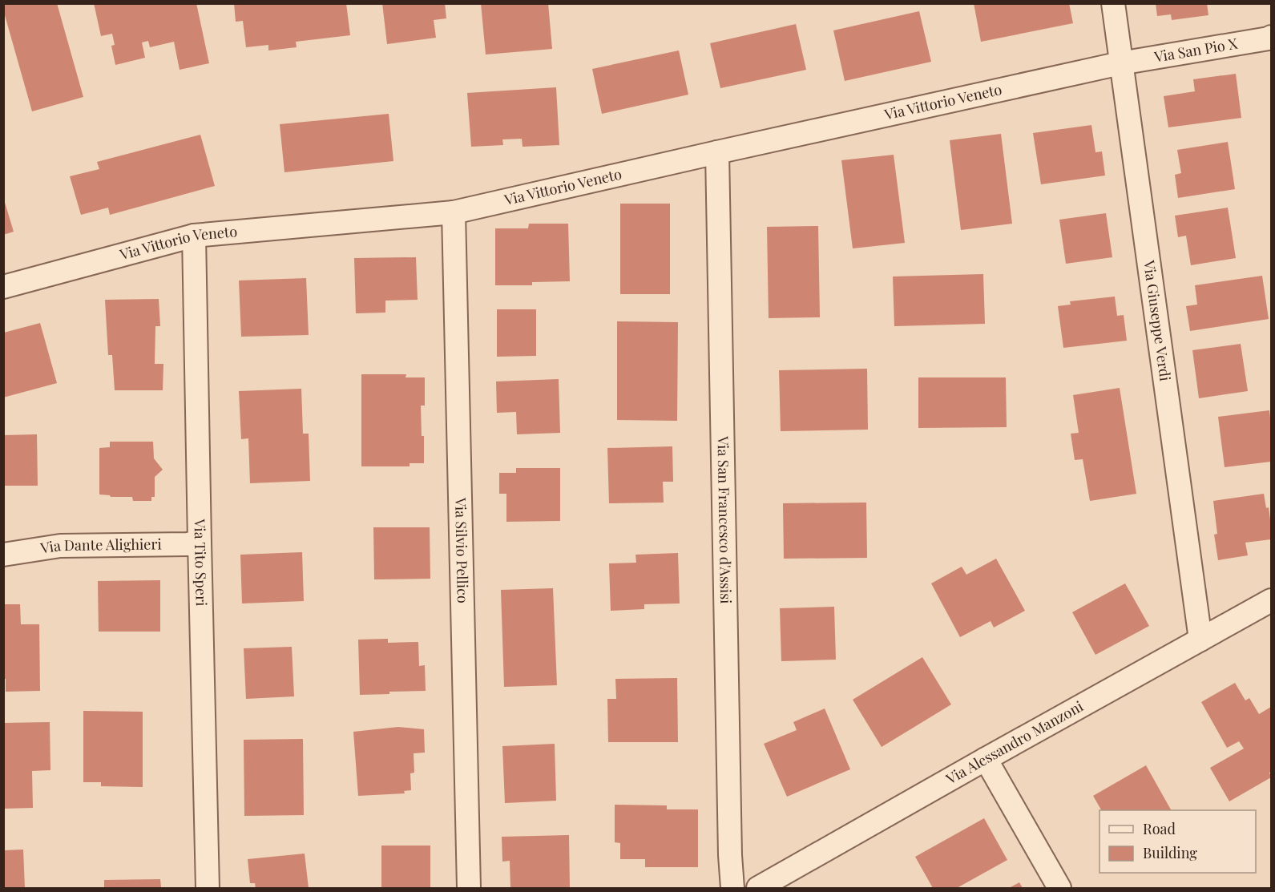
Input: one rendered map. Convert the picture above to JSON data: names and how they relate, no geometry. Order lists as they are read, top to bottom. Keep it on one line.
{"streets":{"street":["Via San Pio X","Via Vittorio Veneto","Via Giuseppe Verdi","Via San Francesco d'Assisi","Via Dante Alighieri","Via Silvio Pellico","Via Tito Speri","Via Alessandro Manzoni"]},"crossings":[["Via San Pio X","Via Vittorio Veneto"],["Via San Pio X","Via Giuseppe Verdi"],["Via Vittorio Veneto","Via Giuseppe Verdi"],["Via Vittorio Veneto","Via San Francesco d'Assisi"],["Via Vittorio Veneto","Via Silvio Pellico"],["Via Vittorio Veneto","Via Tito Speri"],["Via Giuseppe Verdi","Via Alessandro Manzoni"],["Via Dante Alighieri","Via Tito Speri"]],"legend":["Road","Building"]}
